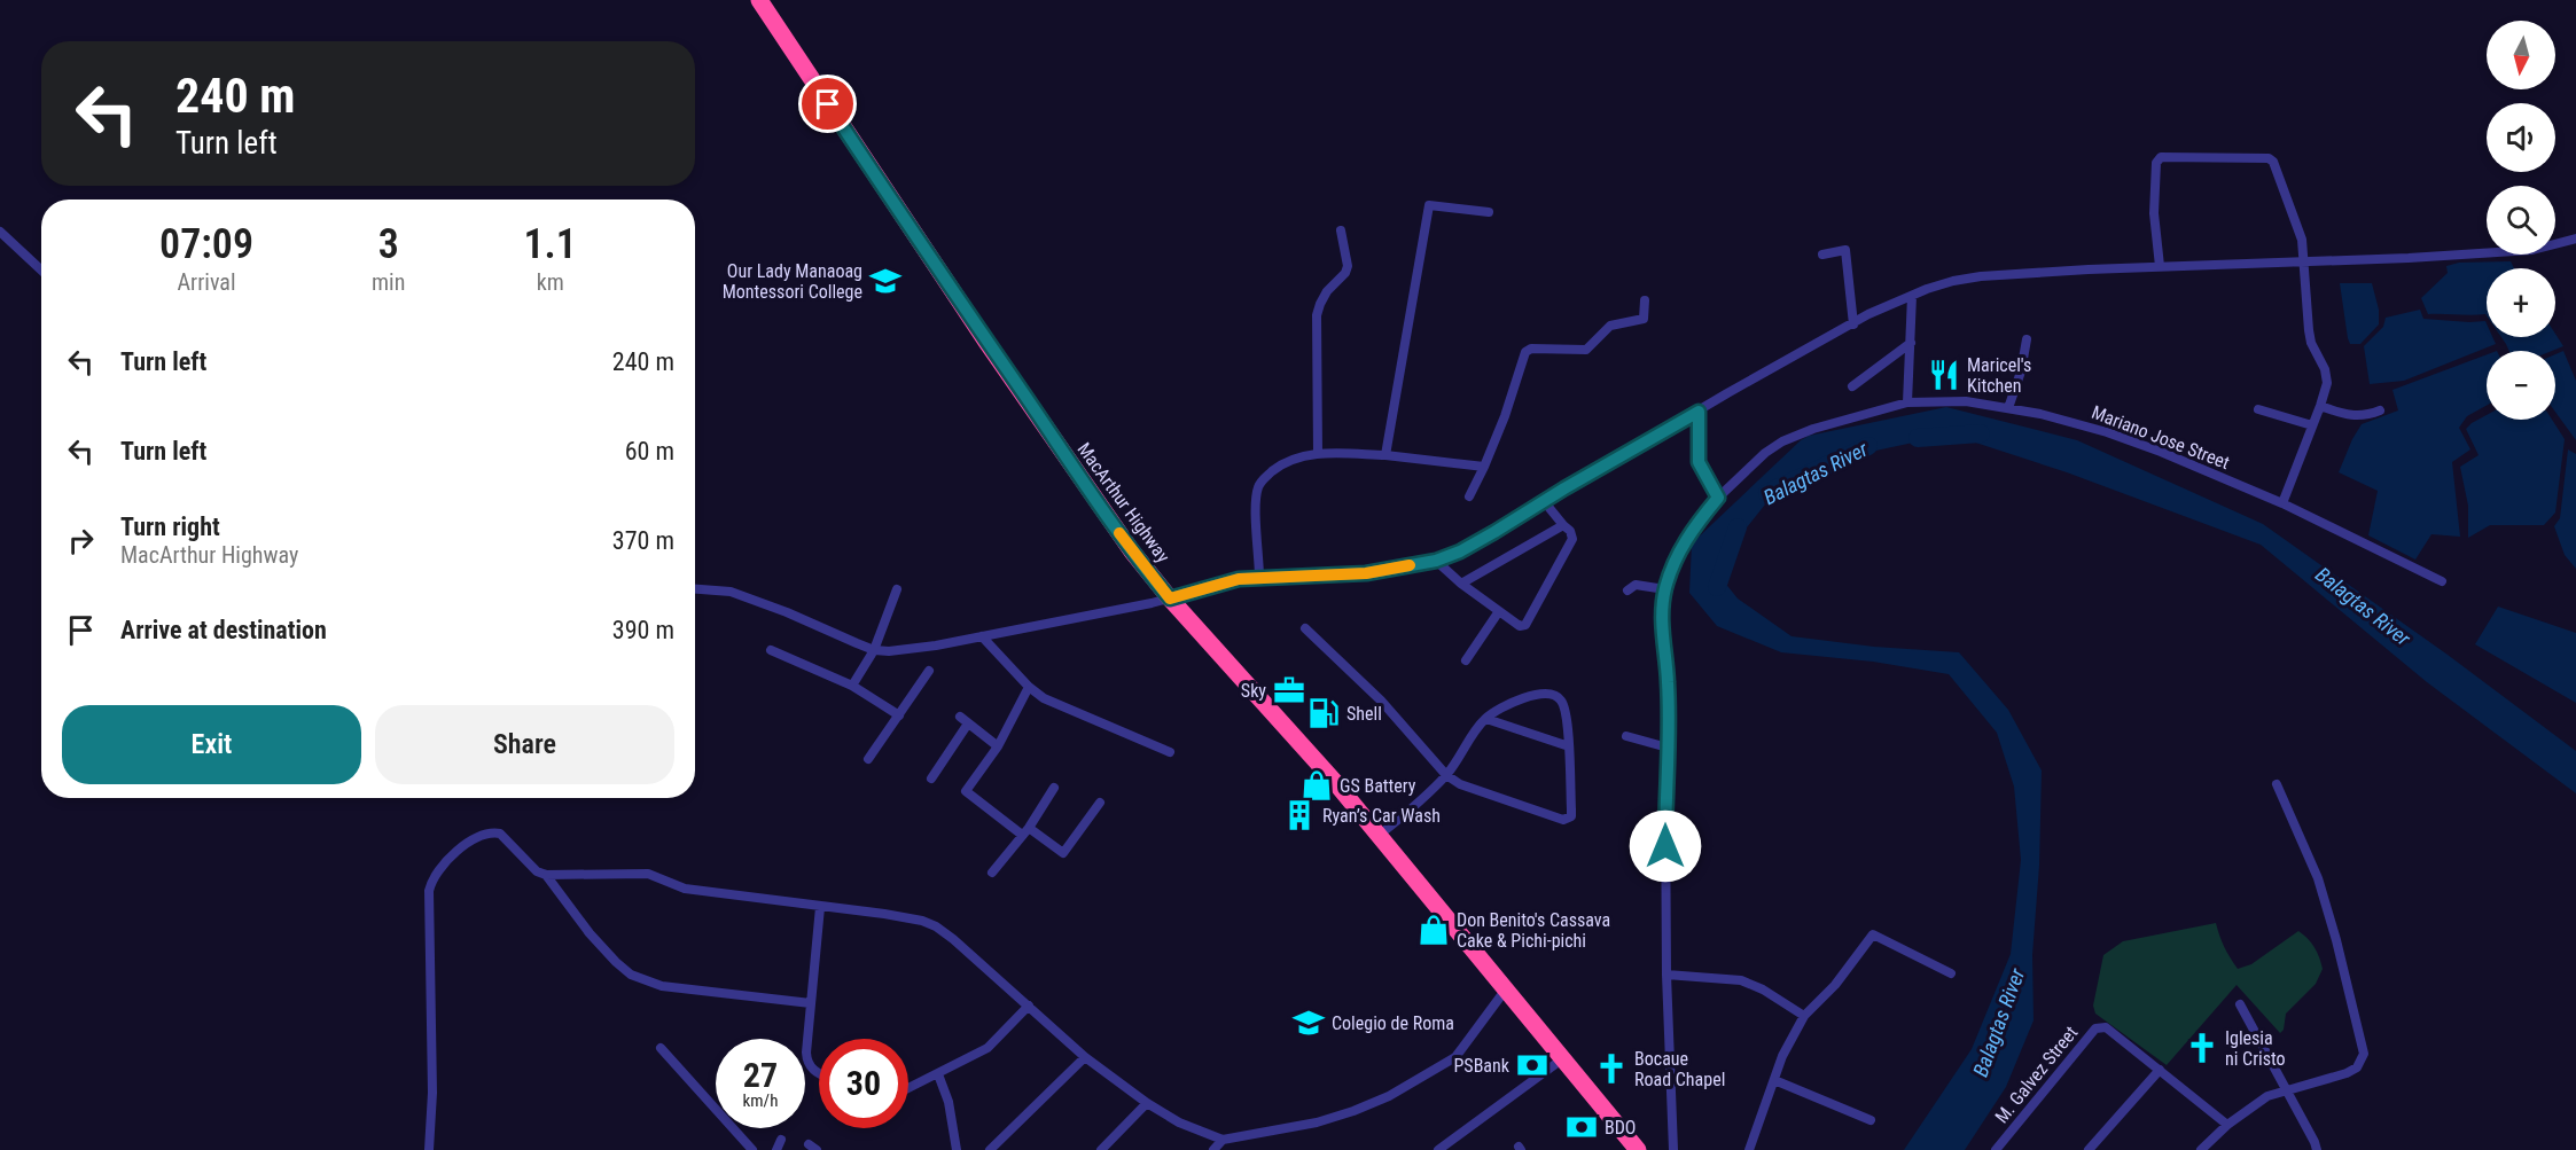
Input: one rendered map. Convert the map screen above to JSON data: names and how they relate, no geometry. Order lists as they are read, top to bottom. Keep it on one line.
{"streets":{"highway":["MacArthur Highway"],"street":["Mariano Jose Street","M. Galvez Street"]},"water":["Balagtas River"],"places":{"school or university":["Our Lady Manaoag Montessori College","Colegio de Roma"],"restaurant":["Maricel's Kitchen"],"office":["Sky"],"fuel station":["Shell"],"shop":["GS Battery","Don Benito's Cassava Cake & Pichi-pichi"],"building":["Ryan’s Car Wash"],"church":["Iglesia ni Cristo","Bocaue Road Chapel"],"bank":["PSBank","BDO"]},"north":"bottom","page":{"map_buttons":["+","−"],"turn":["240 m","Turn left"],"eta":["07:09","Arrival","3","min","1.1","km"],"list":[{"name":"Turn left","value":"240 m"},{"name":"Turn left","value":"60 m"},{"name":"Turn right","note":"MacArthur Highway","value":"370 m"},{"name":"Arrive at destination","value":"390 m"}],"buttons":["Exit","Share"],"speed":"27 km/h","limit":"30"}}
